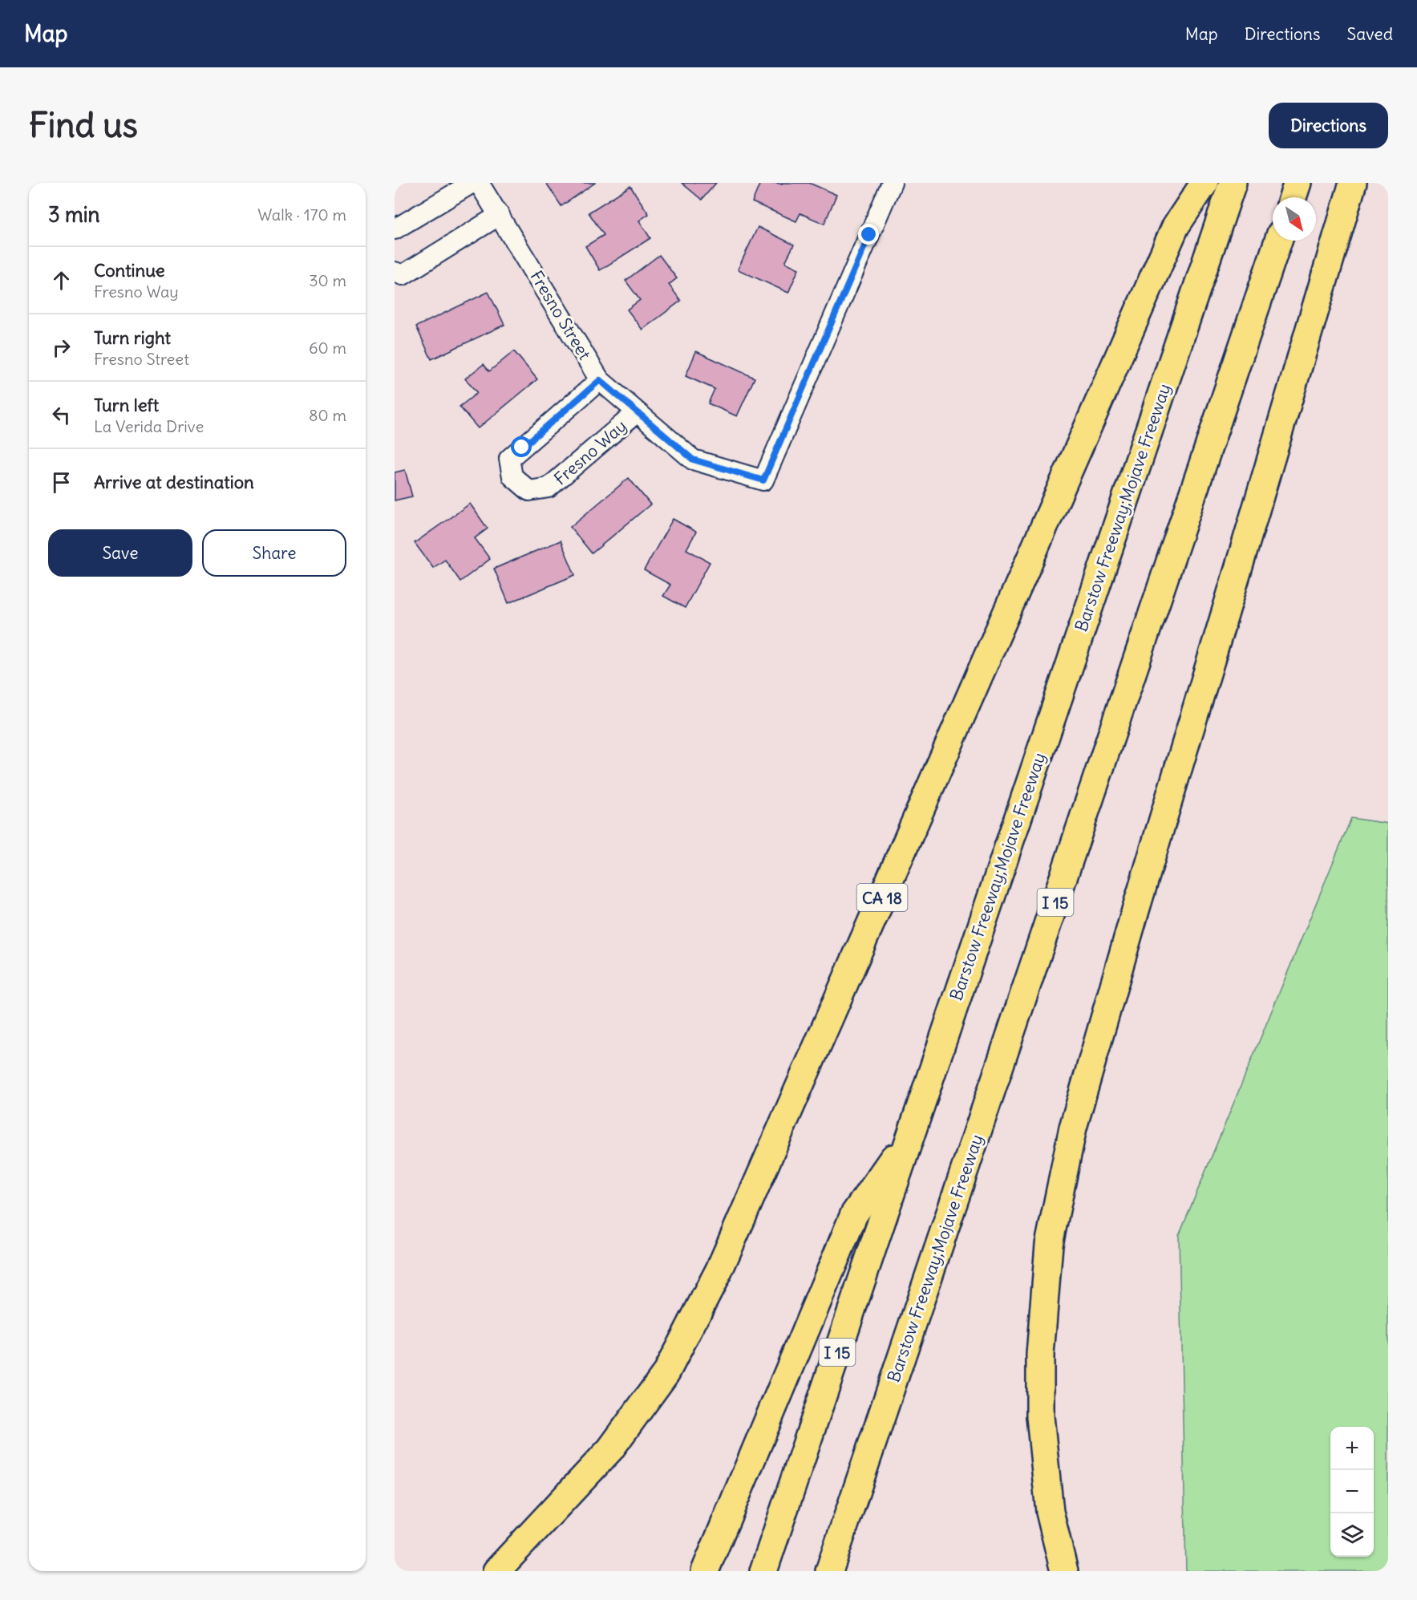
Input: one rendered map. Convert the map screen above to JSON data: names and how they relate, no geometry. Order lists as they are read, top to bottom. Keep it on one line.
{"streets":{"highway":["Barstow Freeway;Mojave Freeway","CA 18","I 15"],"street":["Fresno Street","Fresno Way"]},"crossings":[["Fresno Street","Fresno Way"]],"north":"bottom right","page":{"header":"Map","nav":["Map","Directions","Saved"],"buttons":["Directions",["Save","Share"]],"title":"Find us","heading":["3 min","Walk · 170 m"],"list":[["Continue","Fresno Way","30 m"],["Turn right","Fresno Street","60 m"],["Turn left","La Verida Drive","80 m"],"Arrive at destination"],"map_buttons":["+","−"]}}
